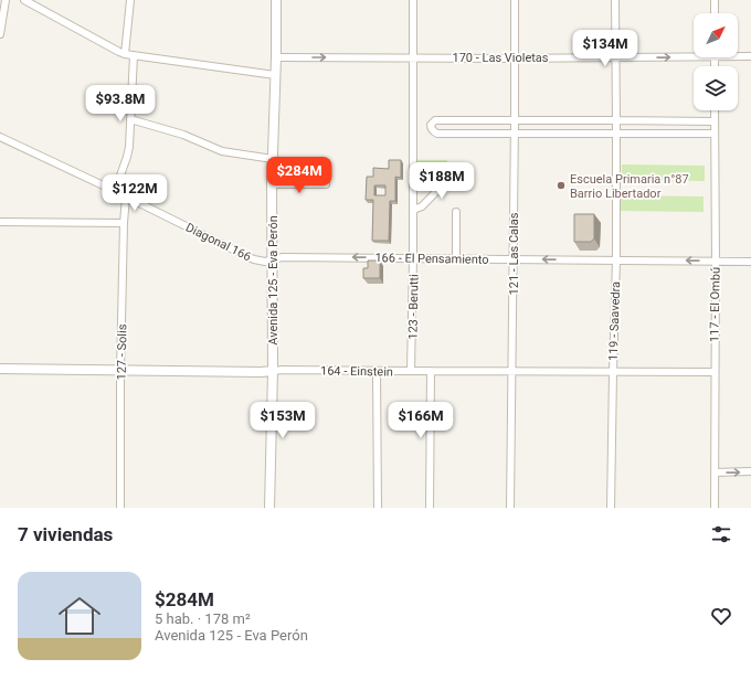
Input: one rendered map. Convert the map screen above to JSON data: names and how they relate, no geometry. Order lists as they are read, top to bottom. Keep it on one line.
{"streets":{"street":["170 - Las Violetas","Diagonal 166","121 - Las Calas","166 - El Pensamiento","Avenida 125 - Eva Perón","117 - El Ombú","123 - Berutti","119 - Saavedra","127 - Solis","164 - Einstein"]},"crossings":[["170 - Las Violetas","121 - Las Calas"],["170 - Las Violetas","Avenida 125 - Eva Perón"],["170 - Las Violetas","123 - Berutti"],["170 - Las Violetas","119 - Saavedra"],["Diagonal 166","166 - El Pensamiento"],["Diagonal 166","Avenida 125 - Eva Perón"],["Diagonal 166","127 - Solis"],["121 - Las Calas","166 - El Pensamiento"],["121 - Las Calas","164 - Einstein"],["166 - El Pensamiento","Avenida 125 - Eva Perón"],["166 - El Pensamiento","117 - El Ombú"],["166 - El Pensamiento","123 - Berutti"],["166 - El Pensamiento","119 - Saavedra"],["Avenida 125 - Eva Perón","164 - Einstein"],["117 - El Ombú","164 - Einstein"],["123 - Berutti","164 - Einstein"],["119 - Saavedra","164 - Einstein"],["127 - Solis","164 - Einstein"]],"one_way":["170 - Las Violetas","166 - El Pensamiento"],"places":["Escuela Primaria n°87 Barrio Libertador"],"north":"top right","page":{"price":["$134M","$93.8M","$284M","$188M","$122M","$153M","$166M"],"heading":"7 viviendas","list":[{"name":"$284M","note":"5 hab. · 178 m² · Avenida 125 - Eva Perón"}]}}
